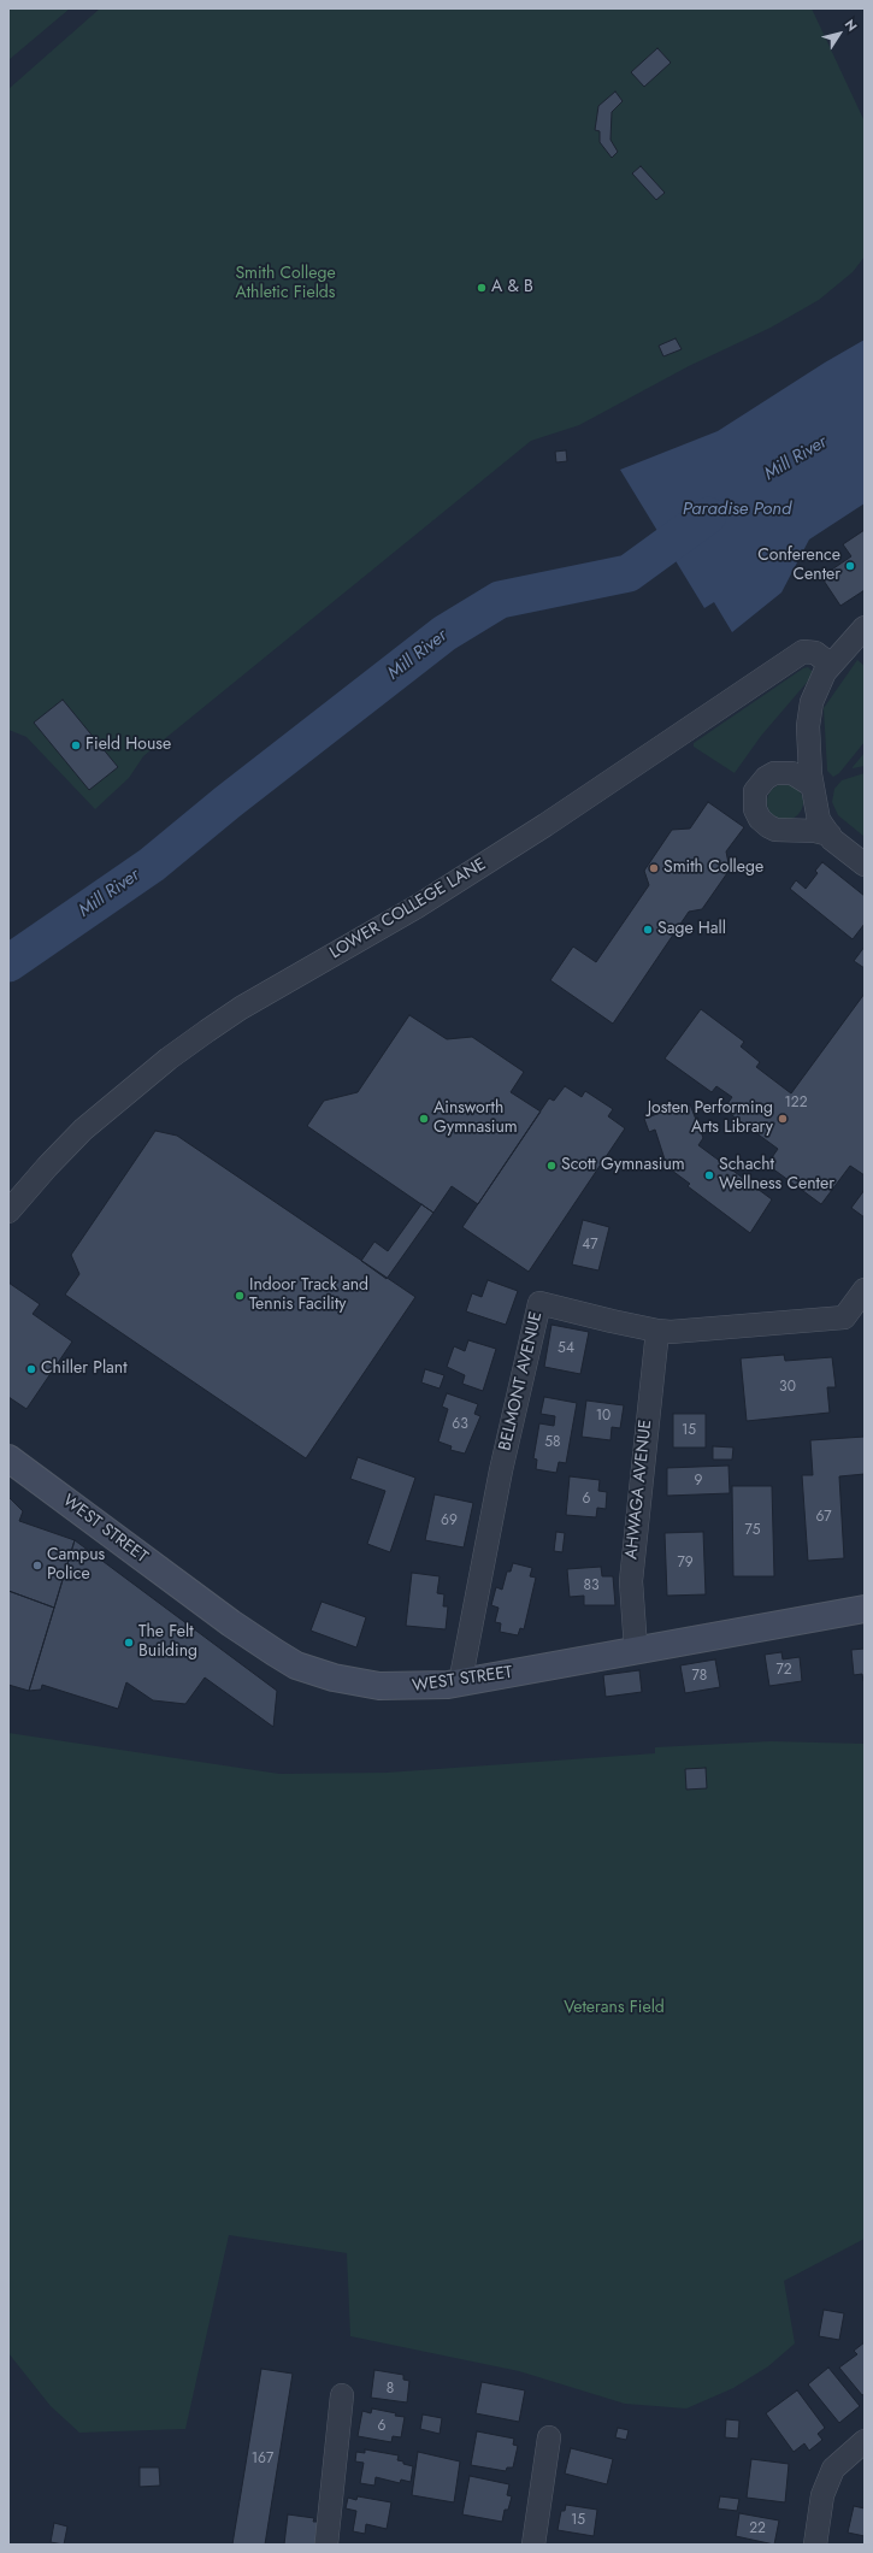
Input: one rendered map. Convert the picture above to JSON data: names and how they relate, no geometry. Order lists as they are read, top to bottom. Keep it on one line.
{"streets":{"main road":["WEST STREET"],"street":["LOWER COLLEGE LANE","BELMONT AVENUE","AHWAGA AVENUE"]},"crossings":[["BELMONT AVENUE","AHWAGA AVENUE"],["BELMONT AVENUE","WEST STREET"],["AHWAGA AVENUE","WEST STREET"]],"water":["Mill River","Paradise Pond"],"parks":["Smith College Athletic Fields","Veterans Field"],"places":["A & B","Conference Center","Field House","Smith College","Sage Hall","Ainsworth Gymnasium","Josten Performing Arts Library","Scott Gymnasium","Schacht Wellness Center","Indoor Track and Tennis Facility","Chiller Plant","Campus Police","The Felt Building"],"house_numbers":["122","47","54","30","10","63","15","58","9","6","67","69","75","79","83","72","78","8","6","167","15","22"],"north":"top right"}
